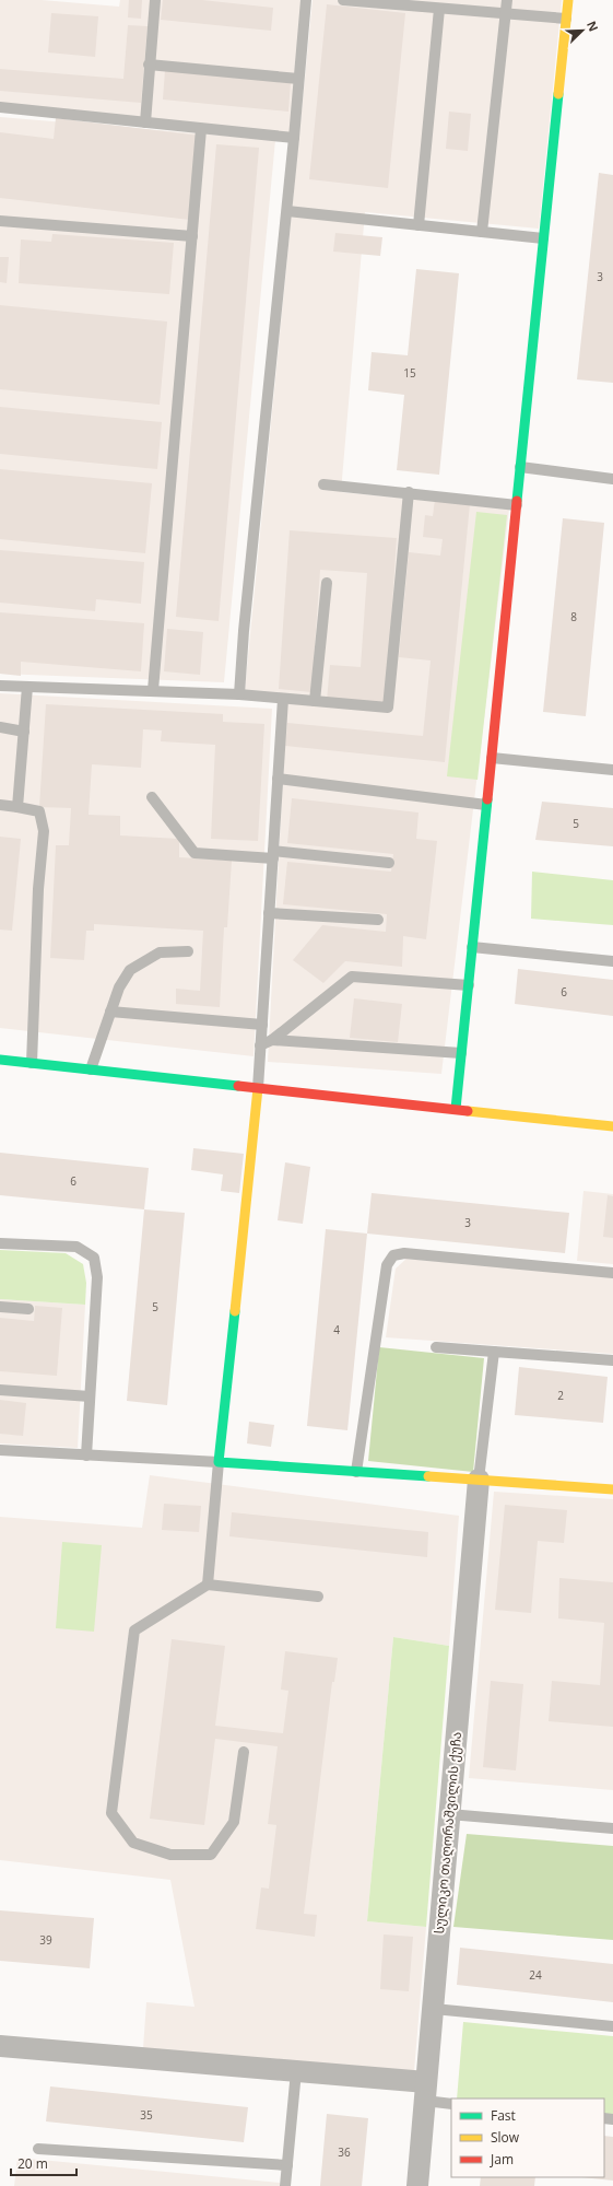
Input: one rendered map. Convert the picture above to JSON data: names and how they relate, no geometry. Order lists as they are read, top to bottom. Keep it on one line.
{"streets":{"street":["სულიკო თაღორაშვილის ქუჩა"]},"house_numbers":["3","15","8","5","6","6","3","5","4","2","39","24","35","36"],"legend":["Fast","Slow","Jam"],"scale_bar":"20 m","north":"top right"}
